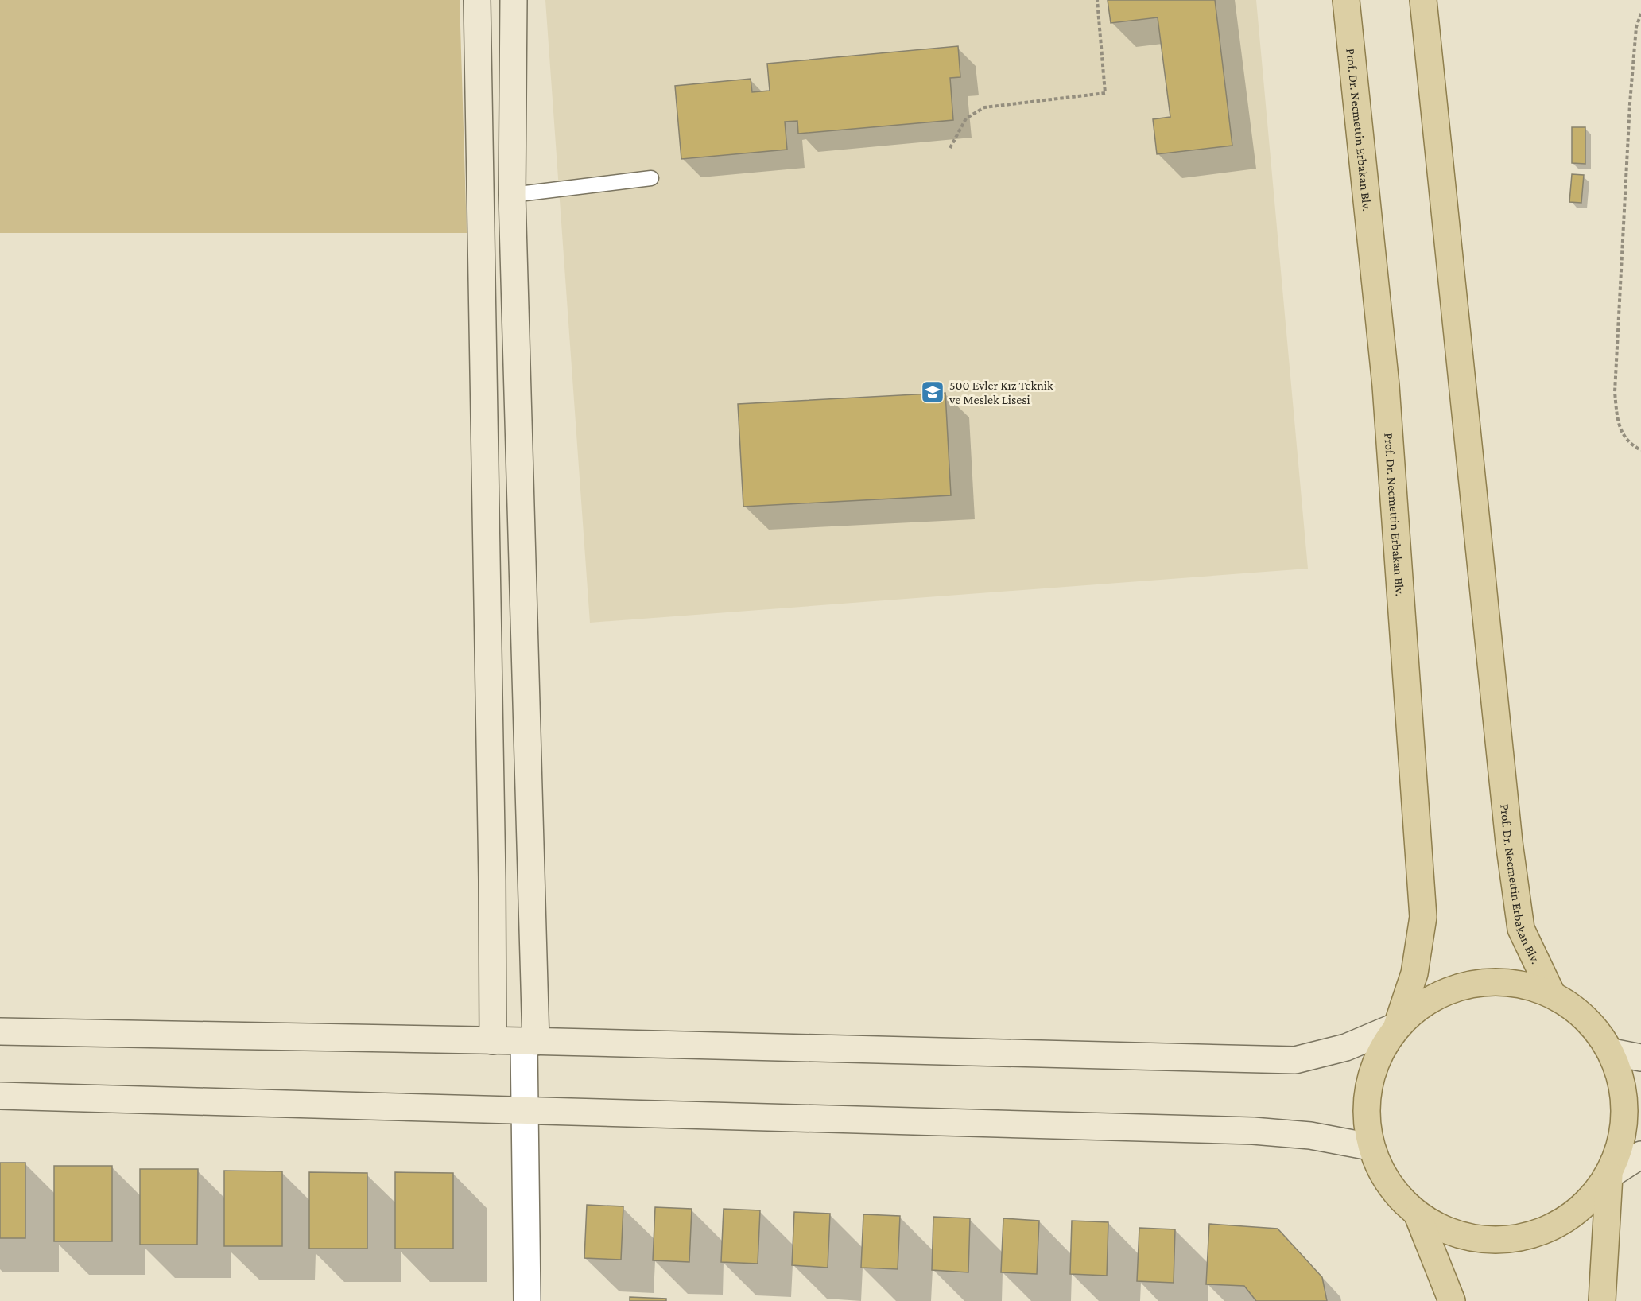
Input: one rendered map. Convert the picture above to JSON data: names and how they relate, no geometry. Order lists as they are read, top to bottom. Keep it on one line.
{"streets":{"main road":["Prof. Dr. Necmettin Erbakan Blv."]},"places":{"school or university":["500 Evler Kız Teknik ve Meslek Lisesi"]}}
